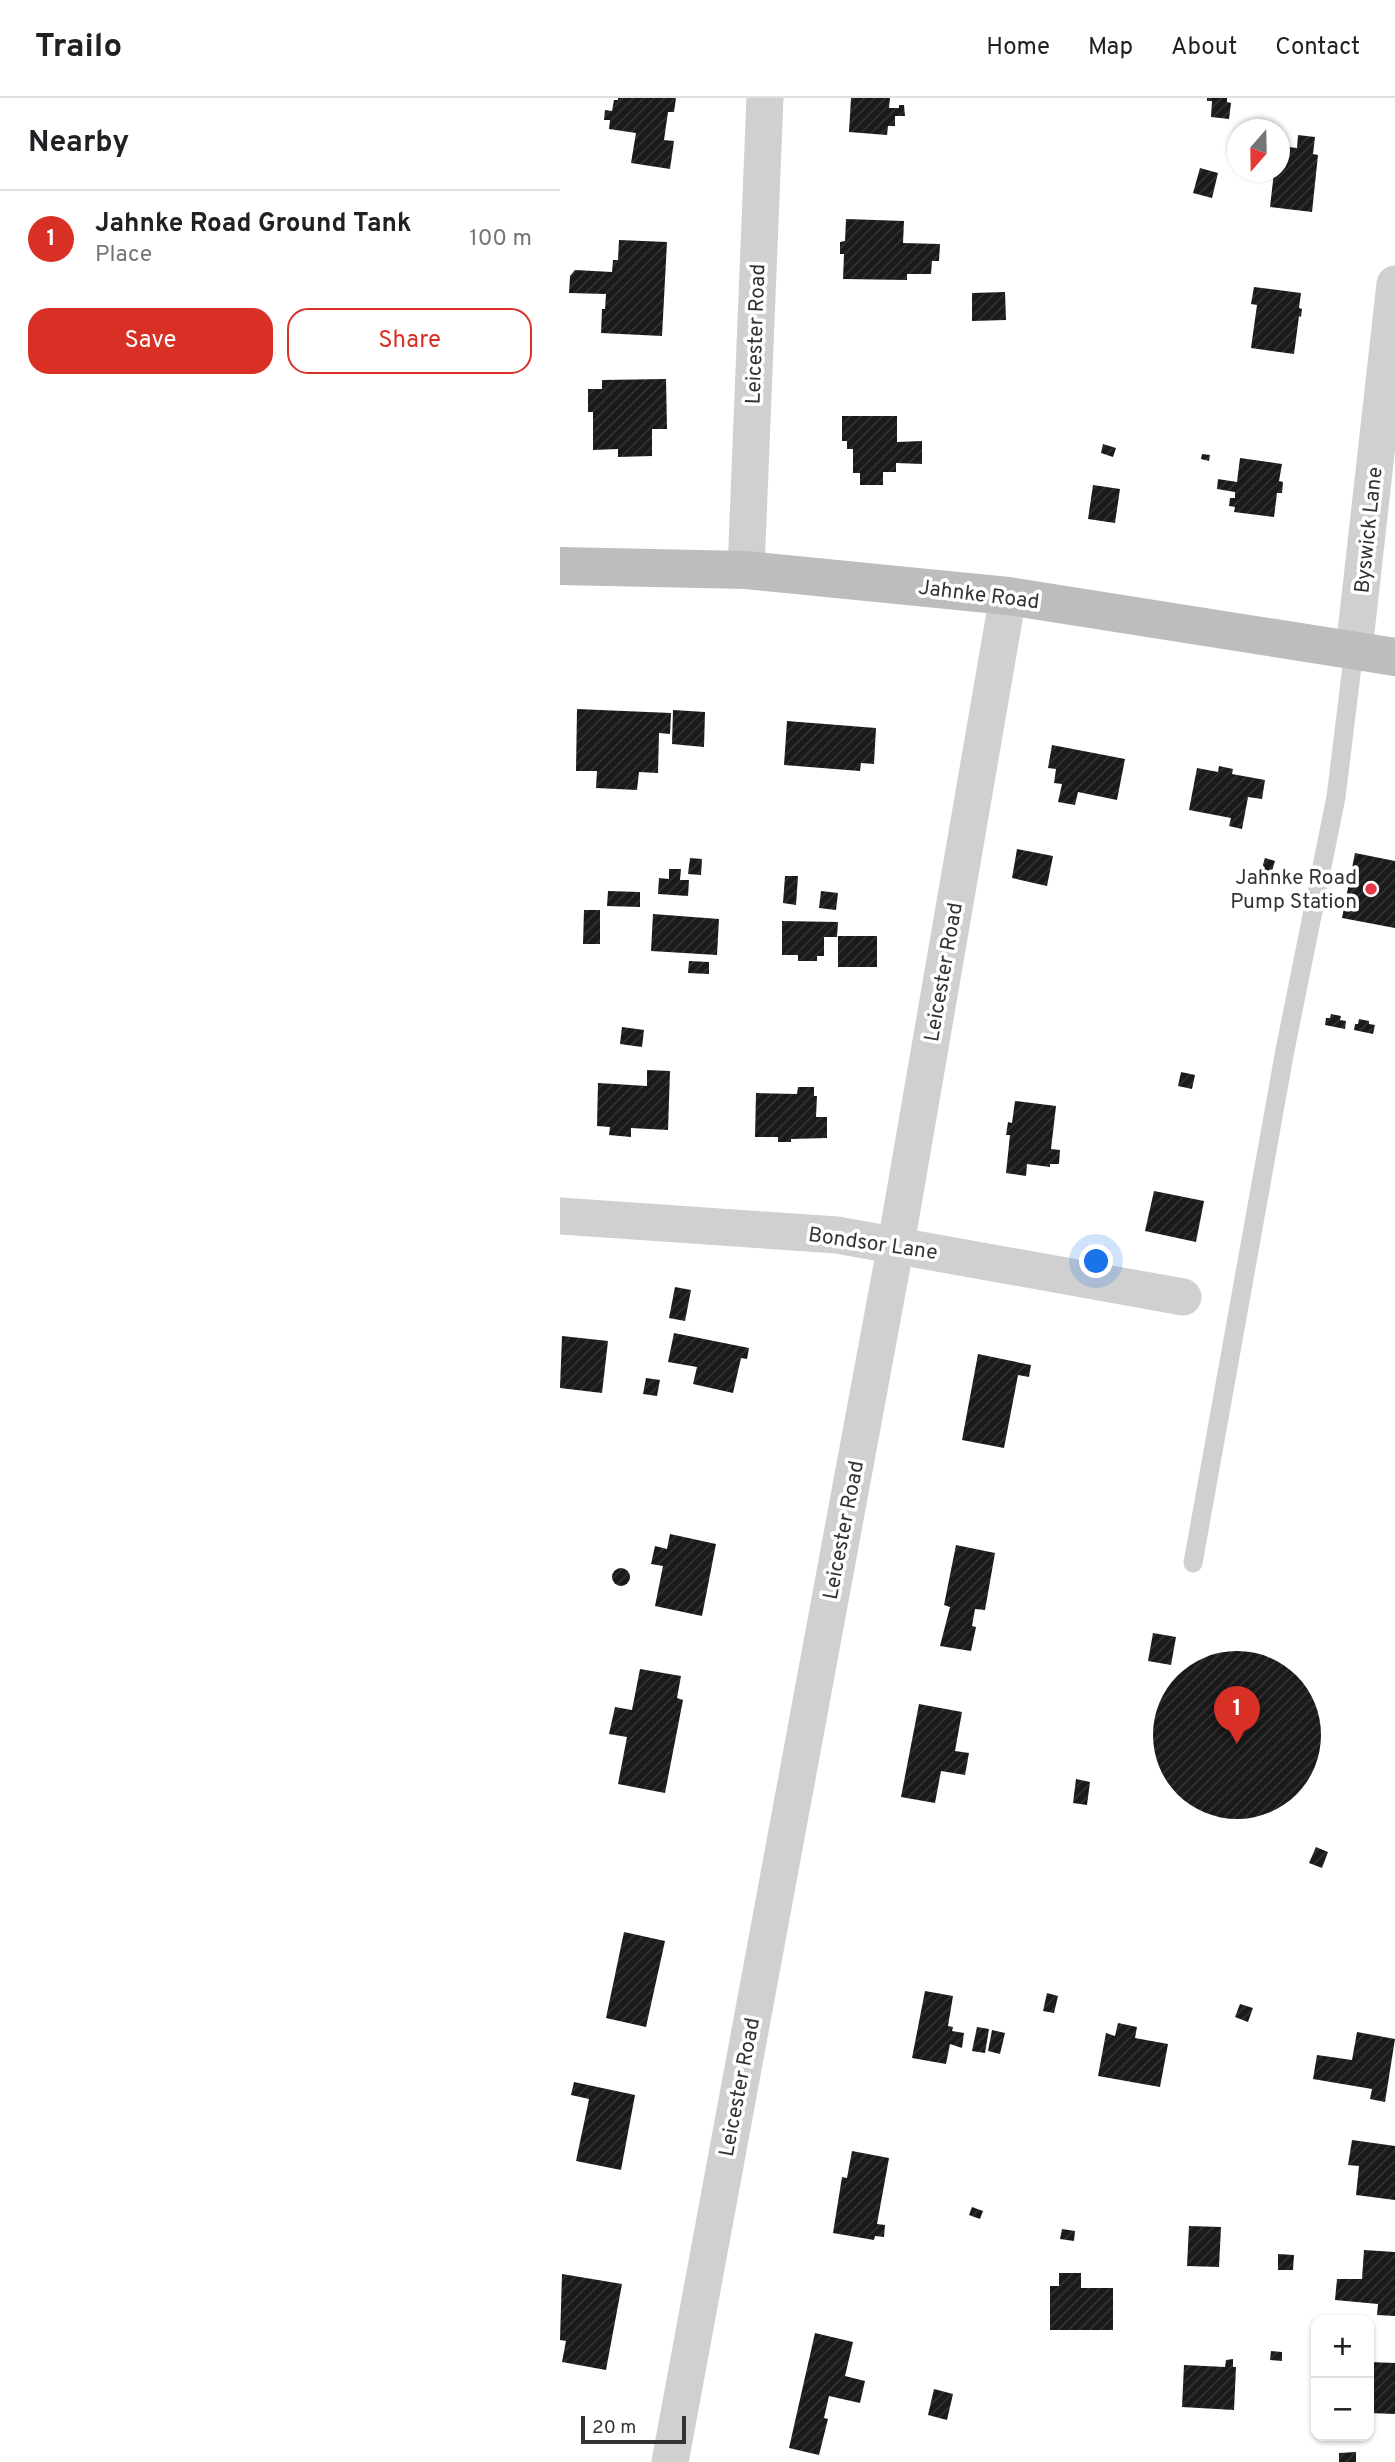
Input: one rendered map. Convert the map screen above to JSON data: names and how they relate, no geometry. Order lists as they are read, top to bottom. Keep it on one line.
{"streets":{"main road":["Jahnke Road"],"street":["Leicester Road","Byswick Lane","Bondsor Lane"]},"crossings":[["Leicester Road","Jahnke Road"],["Leicester Road","Bondsor Lane"],["Byswick Lane","Jahnke Road"]],"places":["Jahnke Road Pump Station"],"scale_bar":"20 m","north":"bottom","page":{"header":"Trailo","nav":["Home","Map","About","Contact"],"heading":"Nearby","list":[{"mark":"1","name":"Jahnke Road Ground Tank","note":"Place","value":"100 m"}],"buttons":["Save","Share"],"pins":"1","map_buttons":["+","−"],"scale":"20 m"}}
